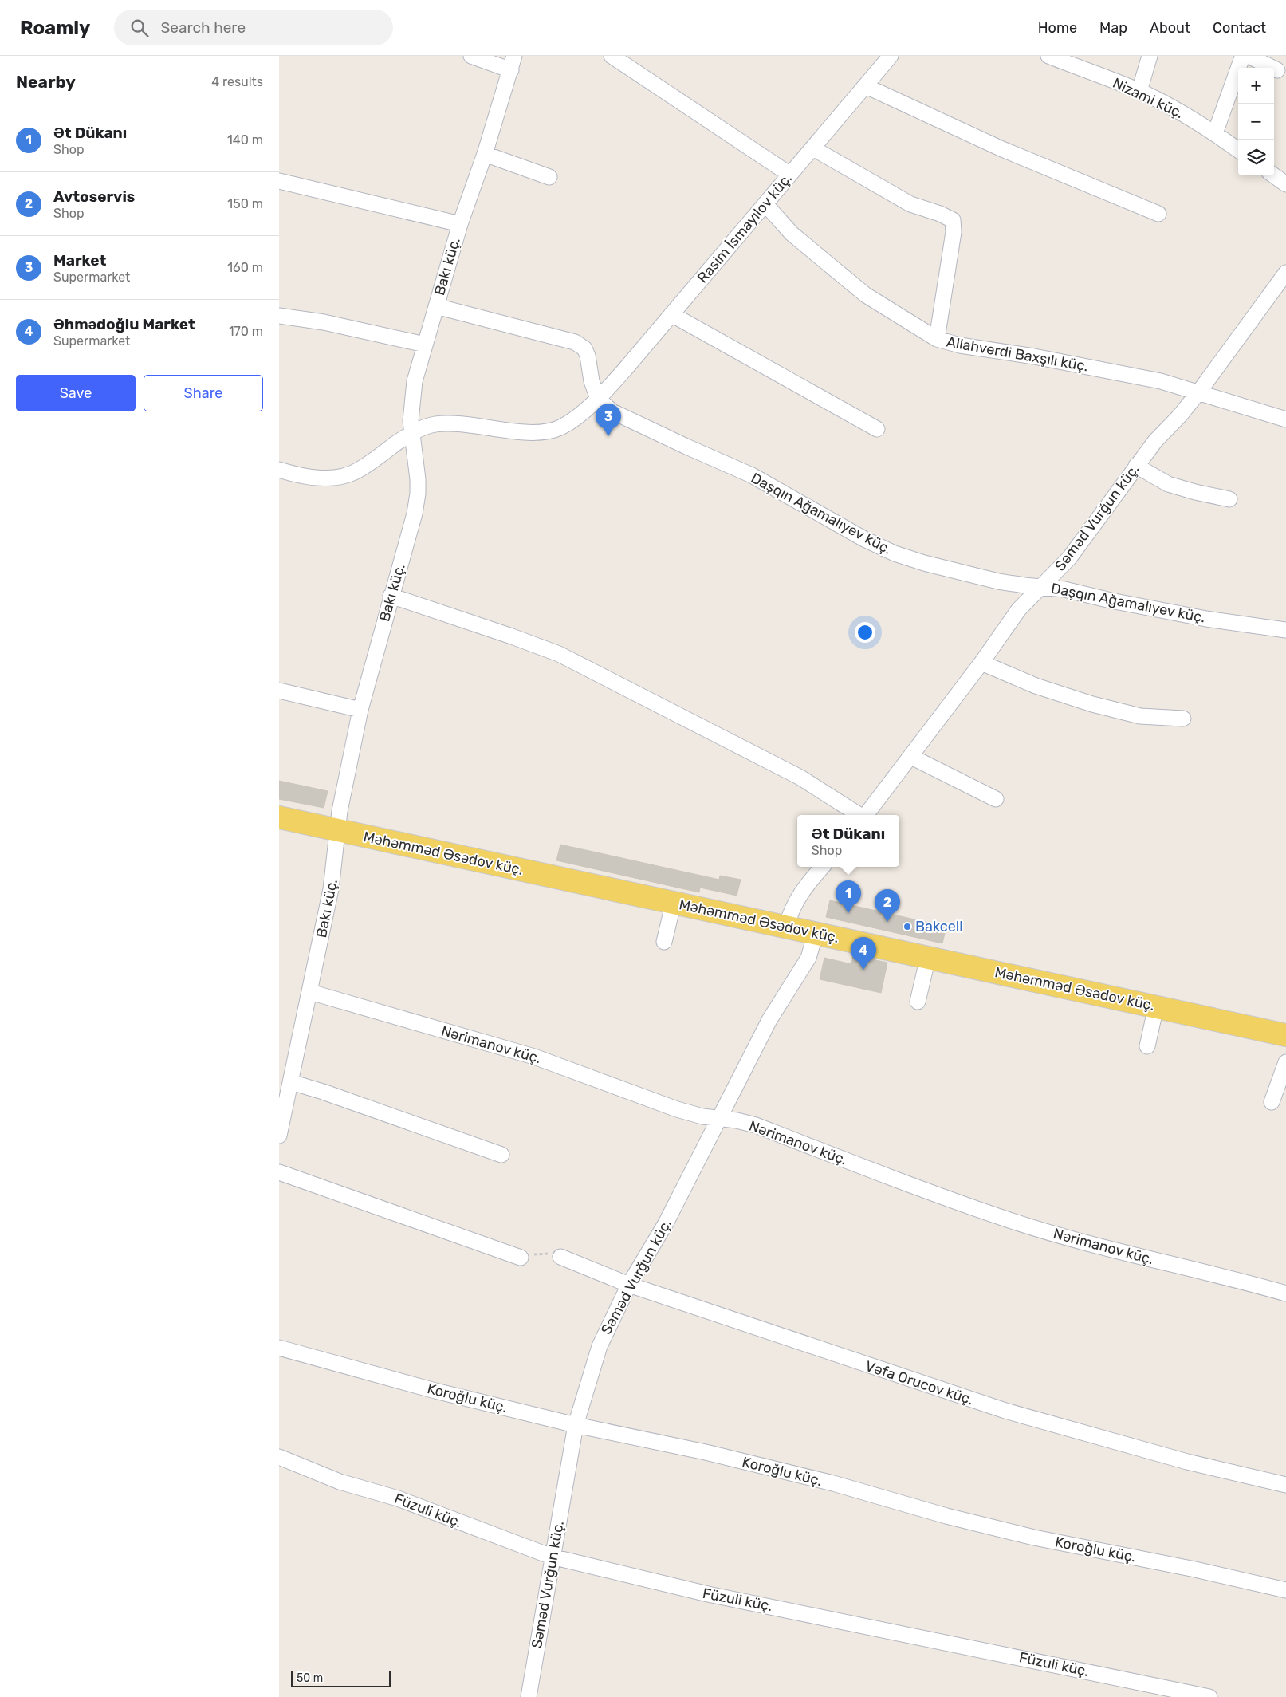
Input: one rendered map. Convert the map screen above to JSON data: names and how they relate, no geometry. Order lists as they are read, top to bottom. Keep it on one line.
{"streets":{"main road":["Məhəmməd Əsədov küç."],"street":["Nizami küç.","Rasim İsmayılov küç.","Bakı küç.","Allahverdi Baxşılı küç.","Daşqın Ağamalıyev küç.","Səməd Vurğun küç.","Nərimanov küç.","Vəfa Orucov küç.","Koroğlu küç.","Füzuli küç."]},"crossings":[["Rasim İsmayılov küç.","Bakı küç."],["Rasim İsmayılov küç.","Allahverdi Baxşılı küç."],["Rasim İsmayılov küç.","Daşqın Ağamalıyev küç."],["Bakı küç.","Daşqın Ağamalıyev küç."],["Bakı küç.","Məhəmməd Əsədov küç."],["Bakı küç.","Nərimanov küç."],["Allahverdi Baxşılı küç.","Səməd Vurğun küç."],["Daşqın Ağamalıyev küç.","Səməd Vurğun küç."],["Səməd Vurğun küç.","Məhəmməd Əsədov küç."],["Səməd Vurğun küç.","Nərimanov küç."],["Səməd Vurğun küç.","Vəfa Orucov küç."],["Səməd Vurğun küç.","Koroğlu küç."],["Səməd Vurğun küç.","Füzuli küç."]],"places":["Bakcell"],"scale_bar":"50 m","page":{"header":"Roamly","search":"Search here","nav":["Home","Map","About","Contact"],"heading":["Nearby","4 results"],"map_buttons":["+","−"],"list":[{"mark":"1","name":"Ət Dükanı","note":"Shop","value":"140 m"},{"mark":"2","name":"Avtoservis","note":"Shop","value":"150 m"},{"mark":"3","name":"Market","note":"Supermarket","value":"160 m"},{"mark":"4","name":"Əhmədoğlu Market","note":"Supermarket","value":"170 m"}],"buttons":["Save","Share"],"pins":["3","1","2","4"],"popup":["Ət Dükanı","Shop"],"scale":"50 m"}}
